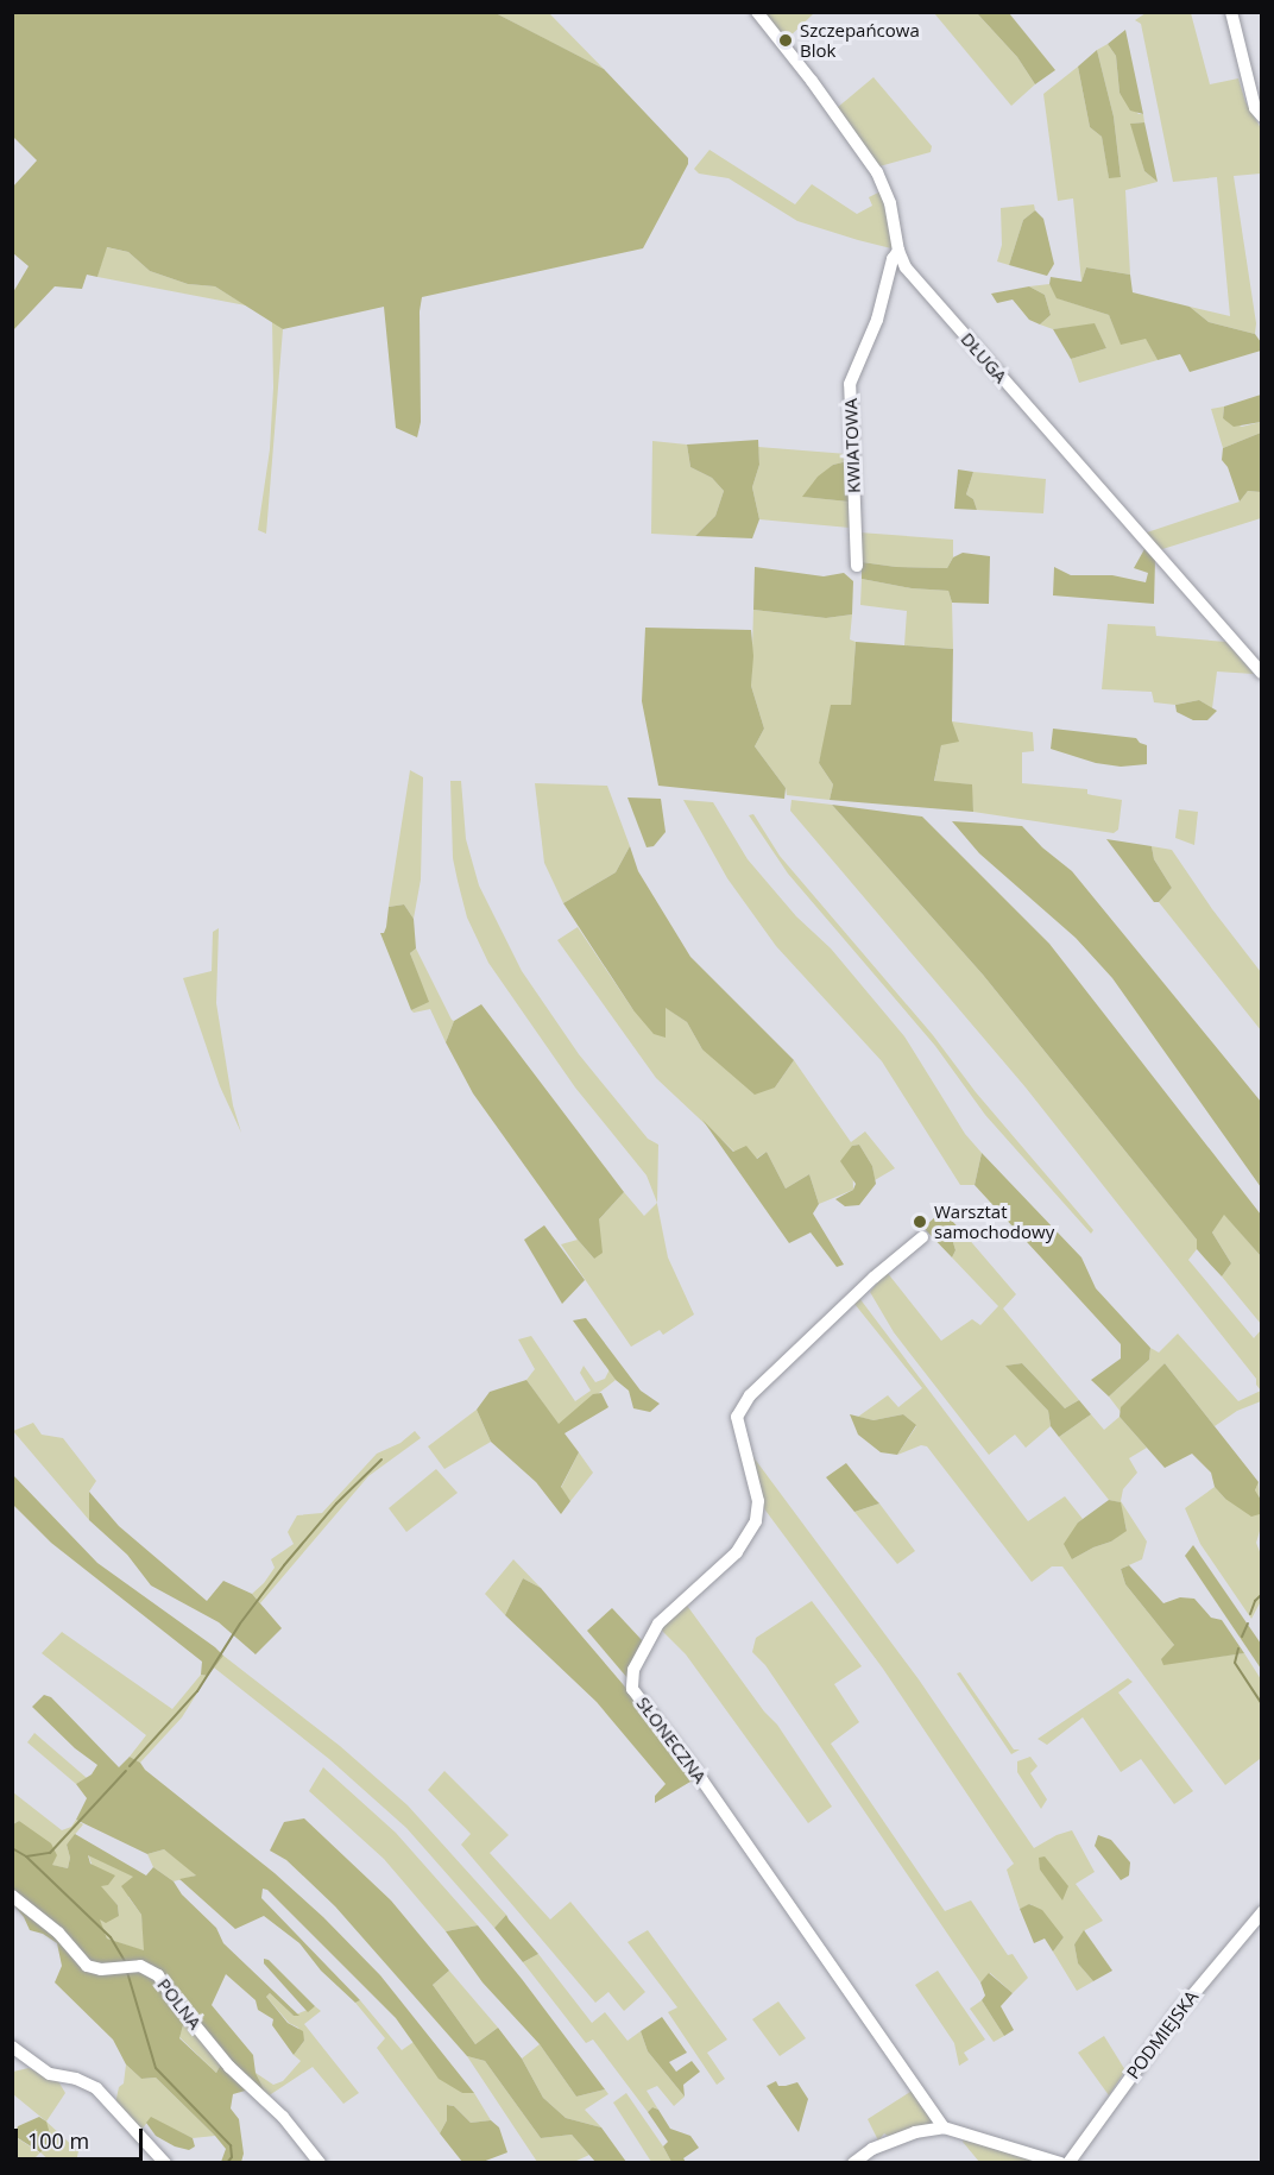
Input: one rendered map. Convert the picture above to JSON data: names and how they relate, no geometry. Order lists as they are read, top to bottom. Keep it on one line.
{"streets":{"street":["DŁUGA","KWIATOWA","SŁONECZNA","POLNA","PODMIEJSKA"]},"crossings":[["DŁUGA","KWIATOWA"]],"places":["Szczepańcowa Blok","Warsztat samochodowy"],"scale_bar":"100 m"}
